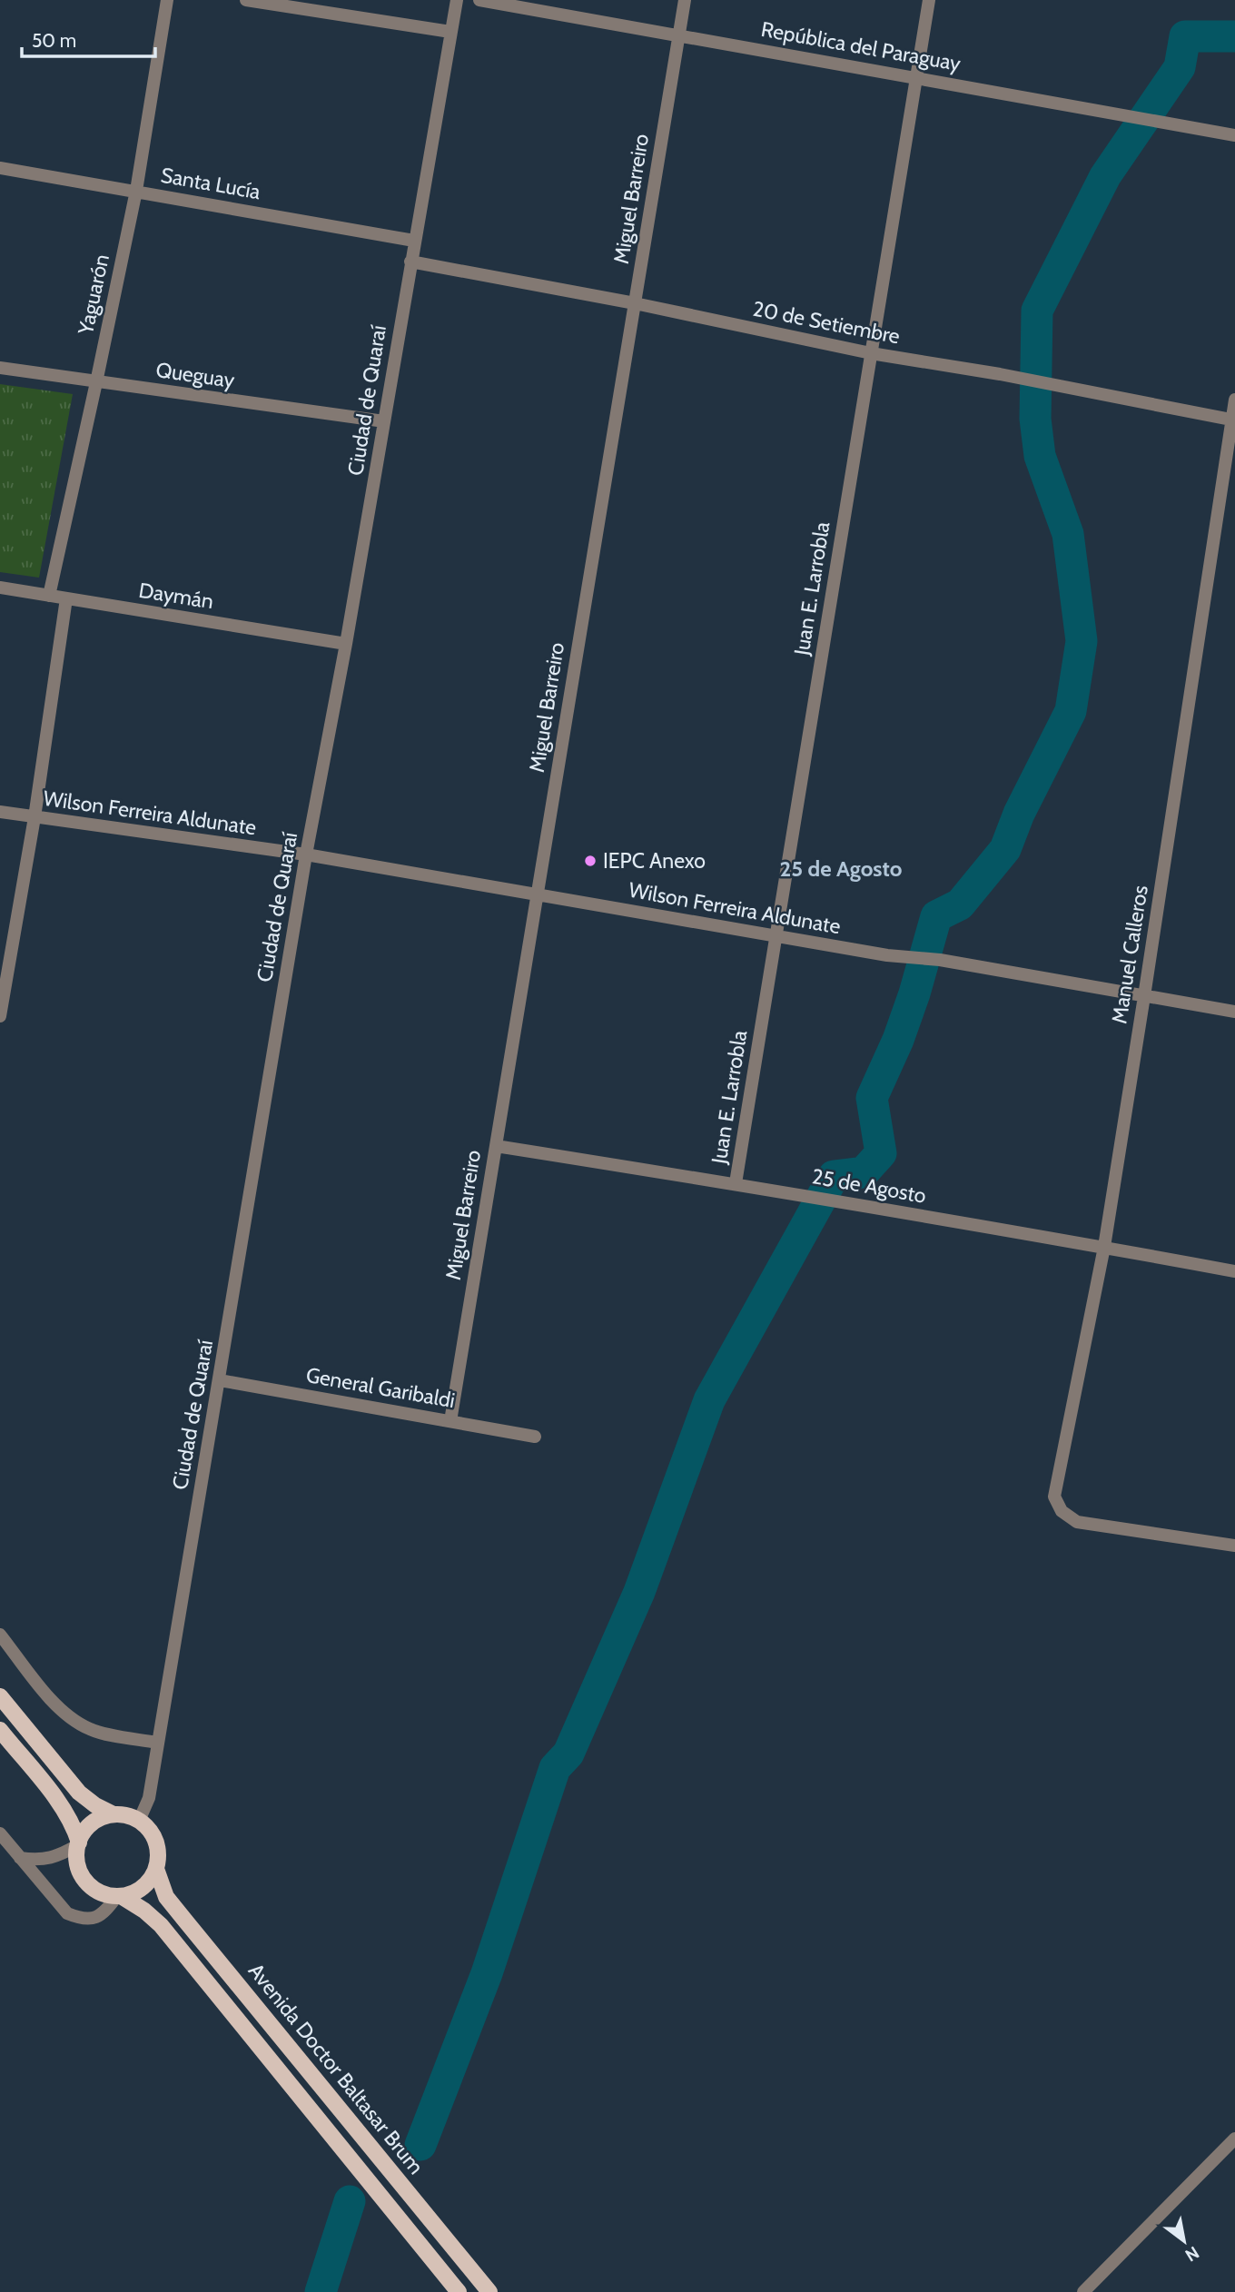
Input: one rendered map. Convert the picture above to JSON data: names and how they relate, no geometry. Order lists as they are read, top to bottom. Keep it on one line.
{"streets":{"main road":["Avenida Doctor Baltasar Brum"],"street":["República del Paraguay","Santa Lucía","Miguel Barreiro","Yaguarón","20 de Setiembre","Queguay","Ciudad de Quaraí","Juan E. Larrobla","Daymán","Wilson Ferreira Aldunate","Manuel Calleros","25 de Agosto","General Garibaldi"]},"crossings":[["República del Paraguay","Miguel Barreiro"],["República del Paraguay","Juan E. Larrobla"],["Santa Lucía","Yaguarón"],["Santa Lucía","Ciudad de Quaraí"],["Miguel Barreiro","20 de Setiembre"],["Miguel Barreiro","Wilson Ferreira Aldunate"],["Miguel Barreiro","25 de Agosto"],["Miguel Barreiro","General Garibaldi"],["Yaguarón","Queguay"],["Yaguarón","Daymán"],["20 de Setiembre","Ciudad de Quaraí"],["20 de Setiembre","Juan E. Larrobla"],["20 de Setiembre","Manuel Calleros"],["Queguay","Ciudad de Quaraí"],["Ciudad de Quaraí","Daymán"],["Ciudad de Quaraí","Wilson Ferreira Aldunate"],["Ciudad de Quaraí","General Garibaldi"],["Ciudad de Quaraí","Avenida Doctor Baltasar Brum"],["Juan E. Larrobla","Wilson Ferreira Aldunate"],["Juan E. Larrobla","25 de Agosto"],["Wilson Ferreira Aldunate","Manuel Calleros"],["Manuel Calleros","25 de Agosto"]],"districts":["25 de Agosto"],"places":["IEPC Anexo"],"scale_bar":"50 m","north":"bottom right"}
